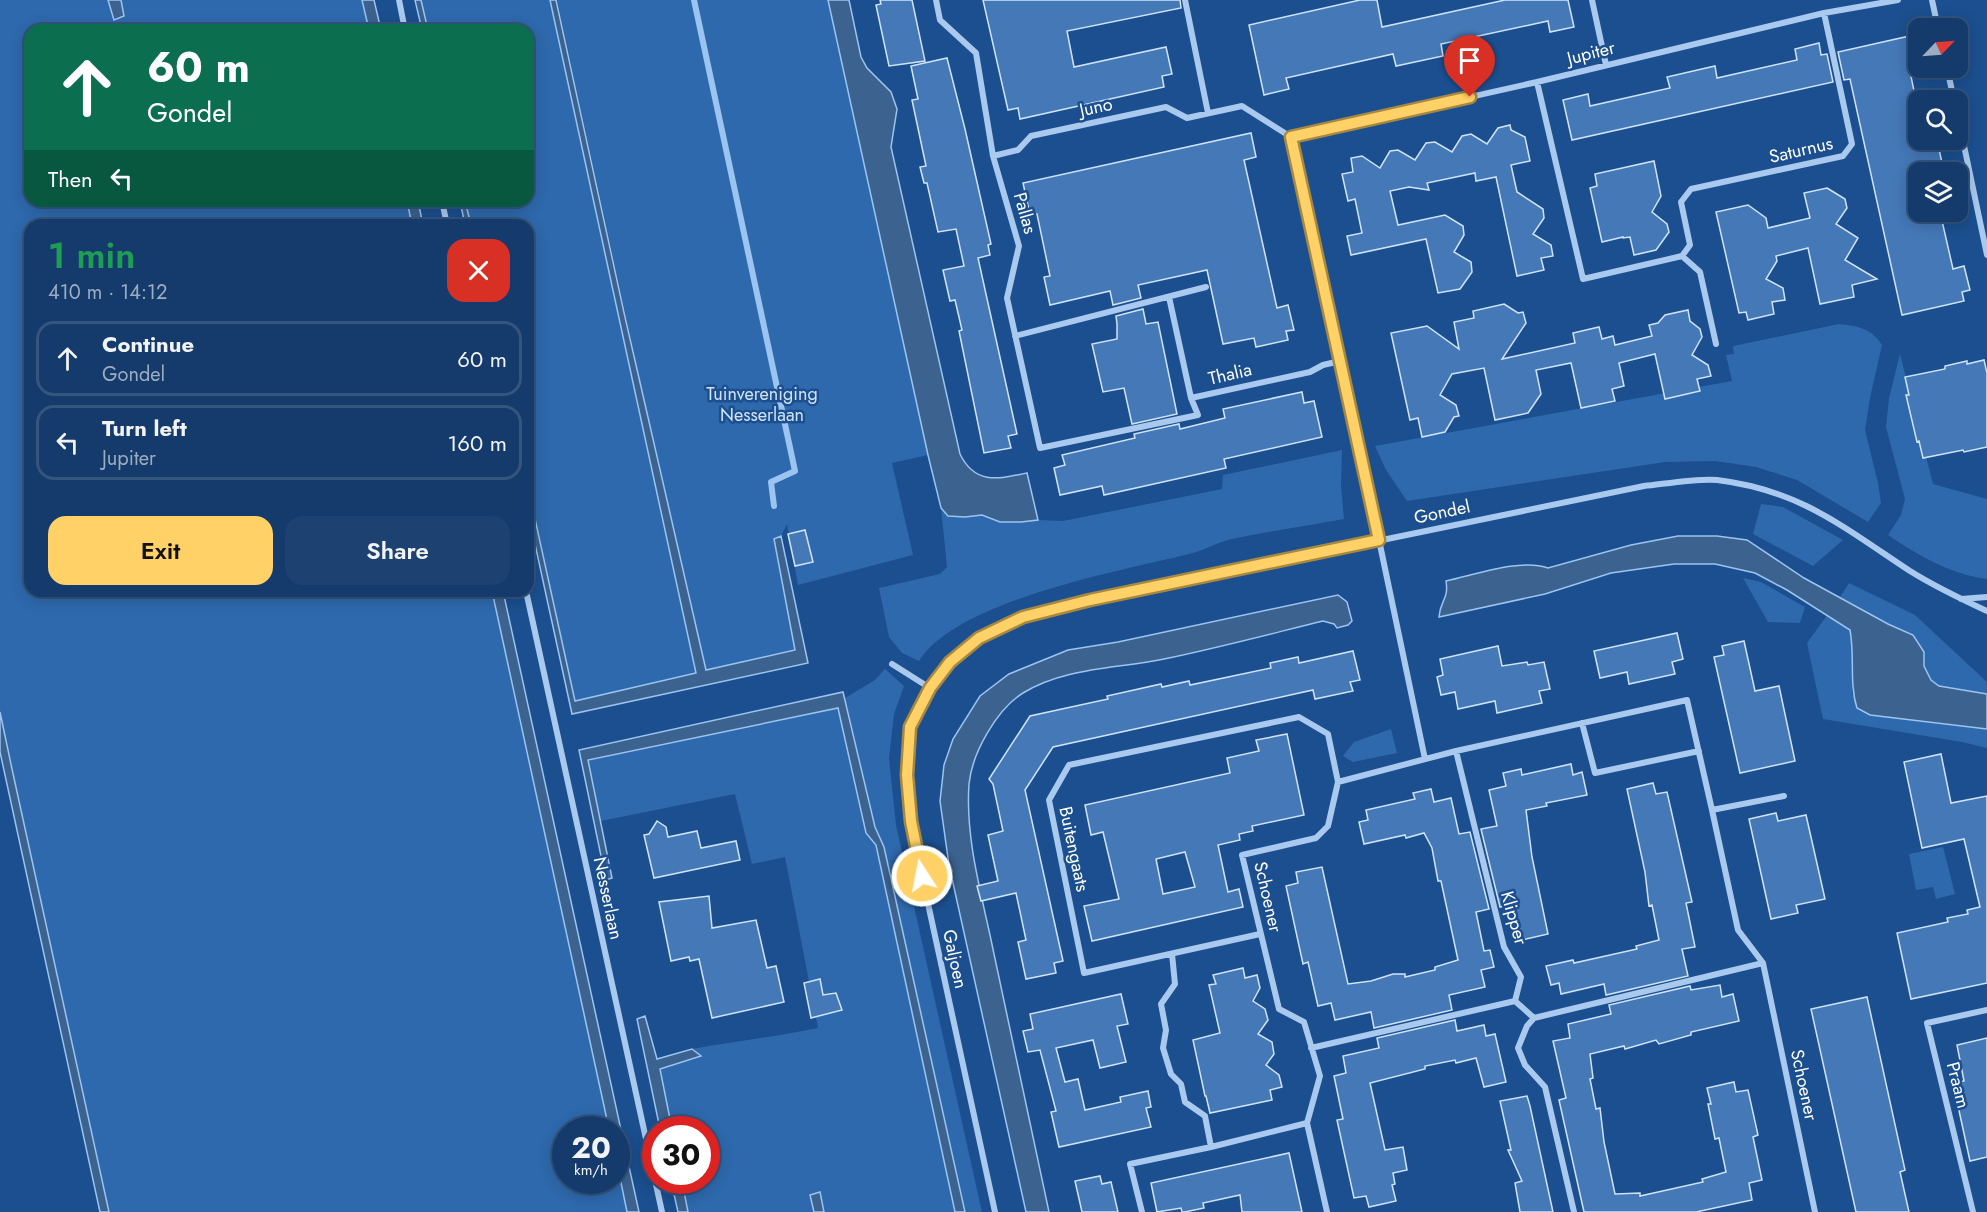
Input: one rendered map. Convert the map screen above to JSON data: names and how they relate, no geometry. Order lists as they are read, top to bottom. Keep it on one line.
{"streets":{"street":["Jupiter","Juno","Saturnus","Pallas","Thalia","Gondel","Buitengaats","Schoener","Nesserlaan","Klipper","Galjoen","Praam"]},"crossings":[["Jupiter","Saturnus"],["Juno","Pallas"],["Pallas","Thalia"],["Gondel","Galjoen"],["Buitengaats","Schoener"],["Schoener","Klipper"]],"parks":["Tuinvereniging Nesserlaan"],"north":"top right","page":{"turn":["60 m","Gondel"],"then":"Then","heading":["1 min","410 m · 14:12"],"list":[{"name":"Continue","note":"Gondel","value":"60 m"},{"name":"Turn left","note":"Jupiter","value":"160 m"}],"buttons":["Exit","Share"],"speed":"20 km/h","limit":"30"}}
